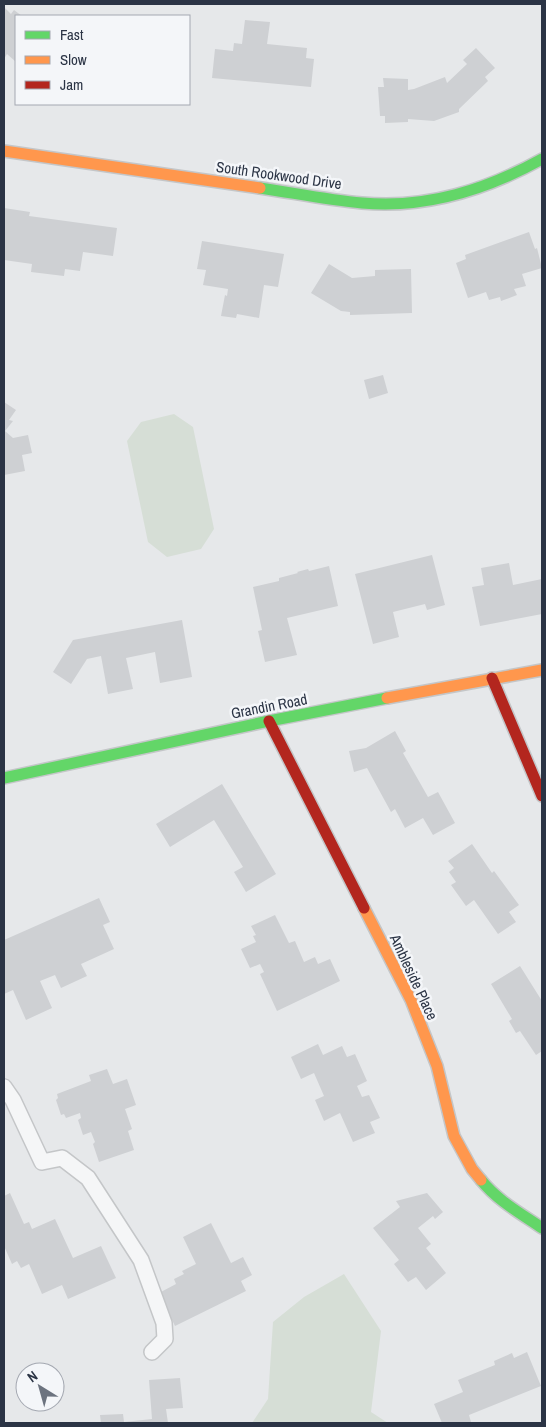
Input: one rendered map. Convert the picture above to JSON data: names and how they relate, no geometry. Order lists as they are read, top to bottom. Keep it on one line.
{"streets":{"street":["South Rookwood Drive","Grandin Road","Ambleside Place"]},"crossings":[["Grandin Road","Ambleside Place"]],"legend":["Fast","Slow","Jam"],"north":"top left"}
